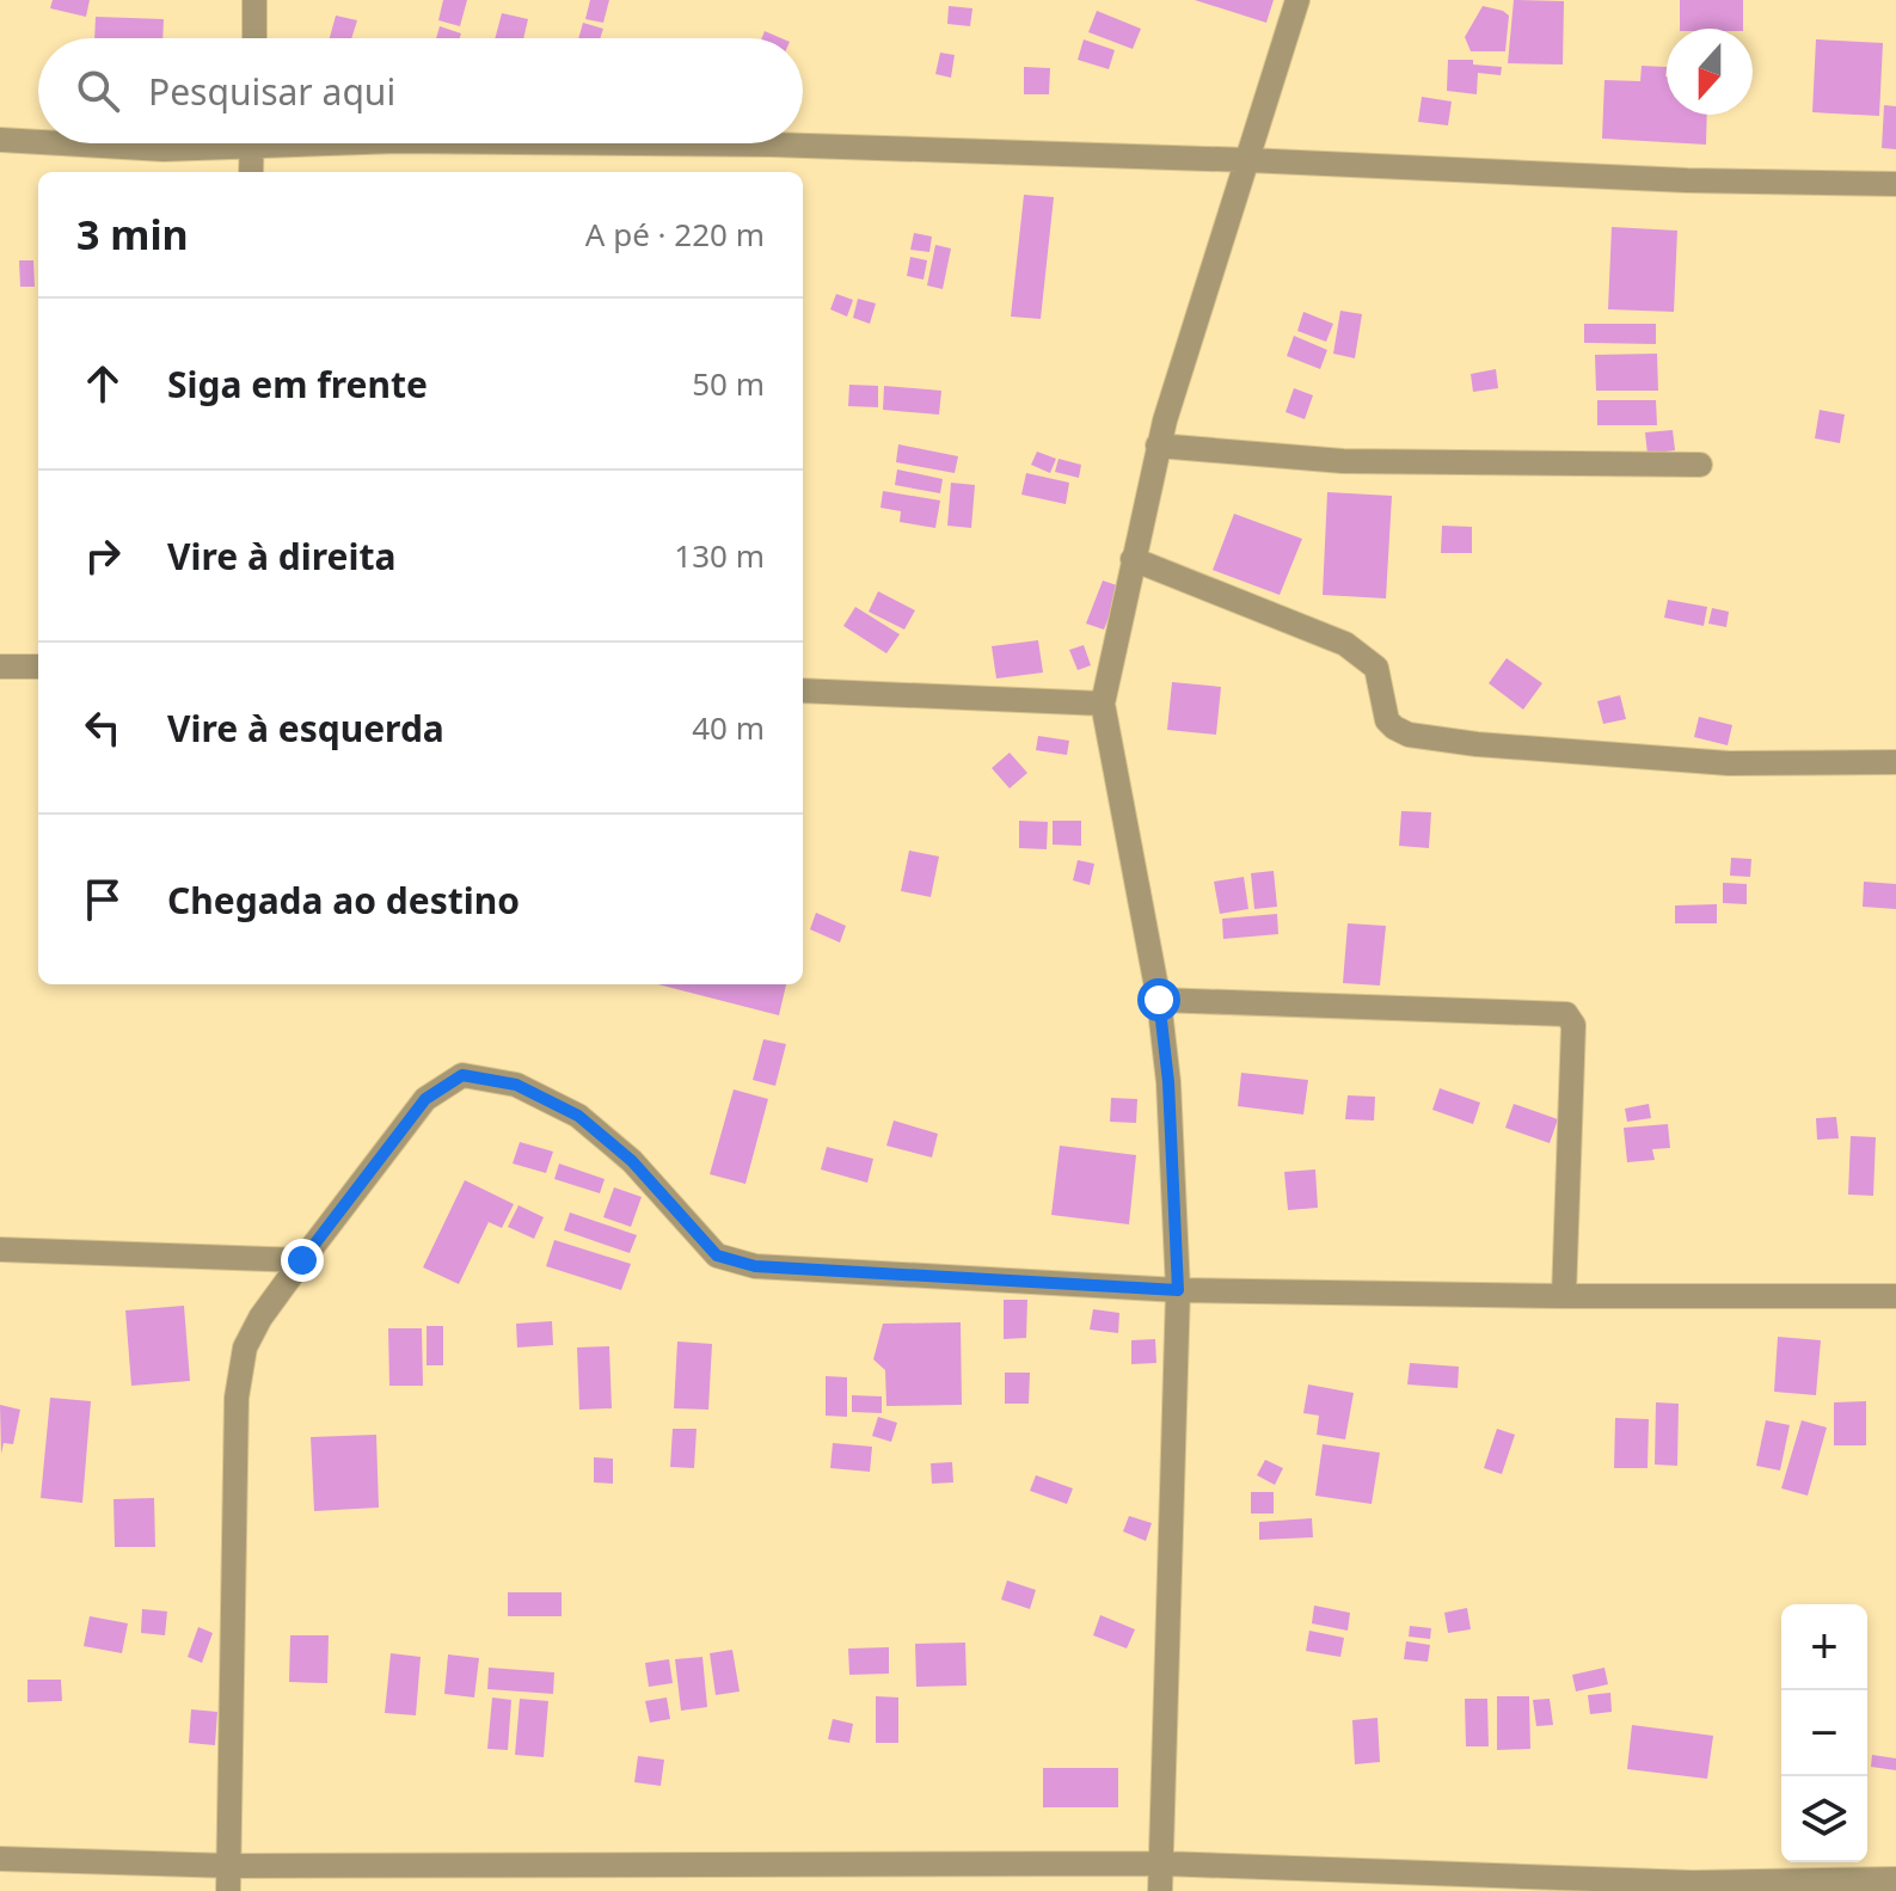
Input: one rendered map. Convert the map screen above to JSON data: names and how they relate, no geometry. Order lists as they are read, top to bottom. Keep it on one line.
{"north":"bottom","page":{"search":"Pesquisar aqui","heading":["3 min","A pé · 220 m"],"list":[["Siga em frente","50 m"],["Vire à direita","130 m"],["Vire à esquerda","40 m"],"Chegada ao destino"],"map_buttons":["+","−"]}}
